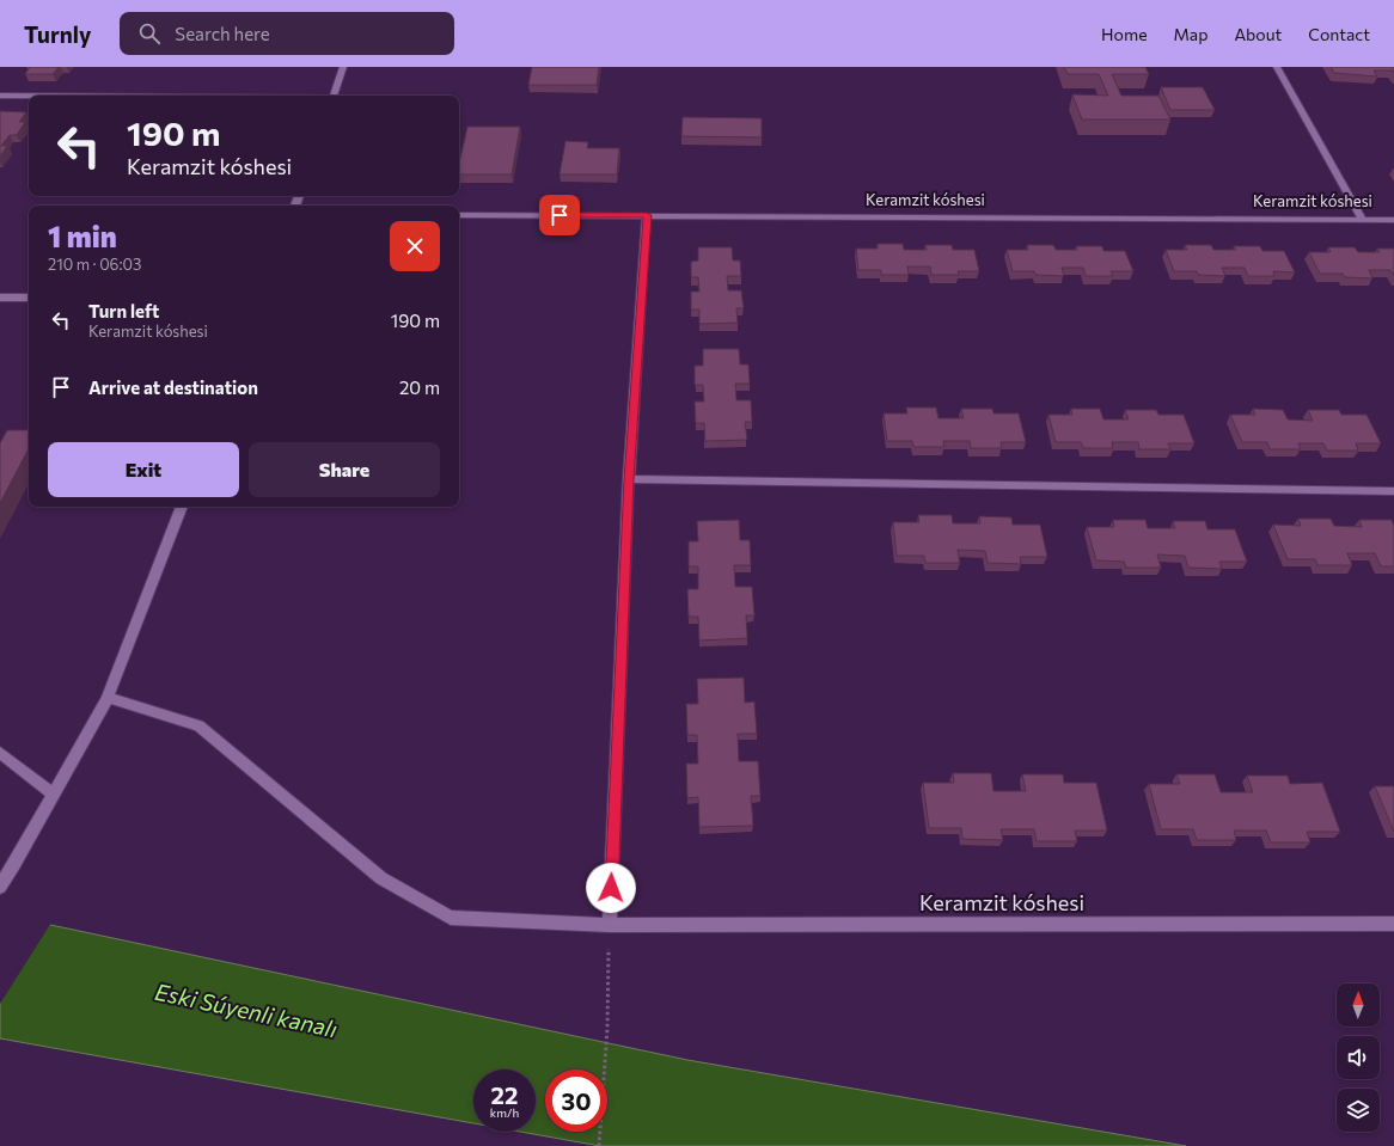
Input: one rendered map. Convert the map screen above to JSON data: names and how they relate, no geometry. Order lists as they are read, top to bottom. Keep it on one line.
{"streets":{"street":["Keramzit kóshesi"]},"water":["Eski Súyenli kanalı"],"north":"top","page":{"header":"Turnly","search":"Search here","nav":["Home","Map","About","Contact"],"turn":["190 m","Keramzit kóshesi"],"heading":["1 min","210 m · 06:03"],"list":[{"name":"Turn left","note":"Keramzit kóshesi","value":"190 m"},{"name":"Arrive at destination","value":"20 m"}],"buttons":["Exit","Share"],"speed":"22 km/h","limit":"30"}}
